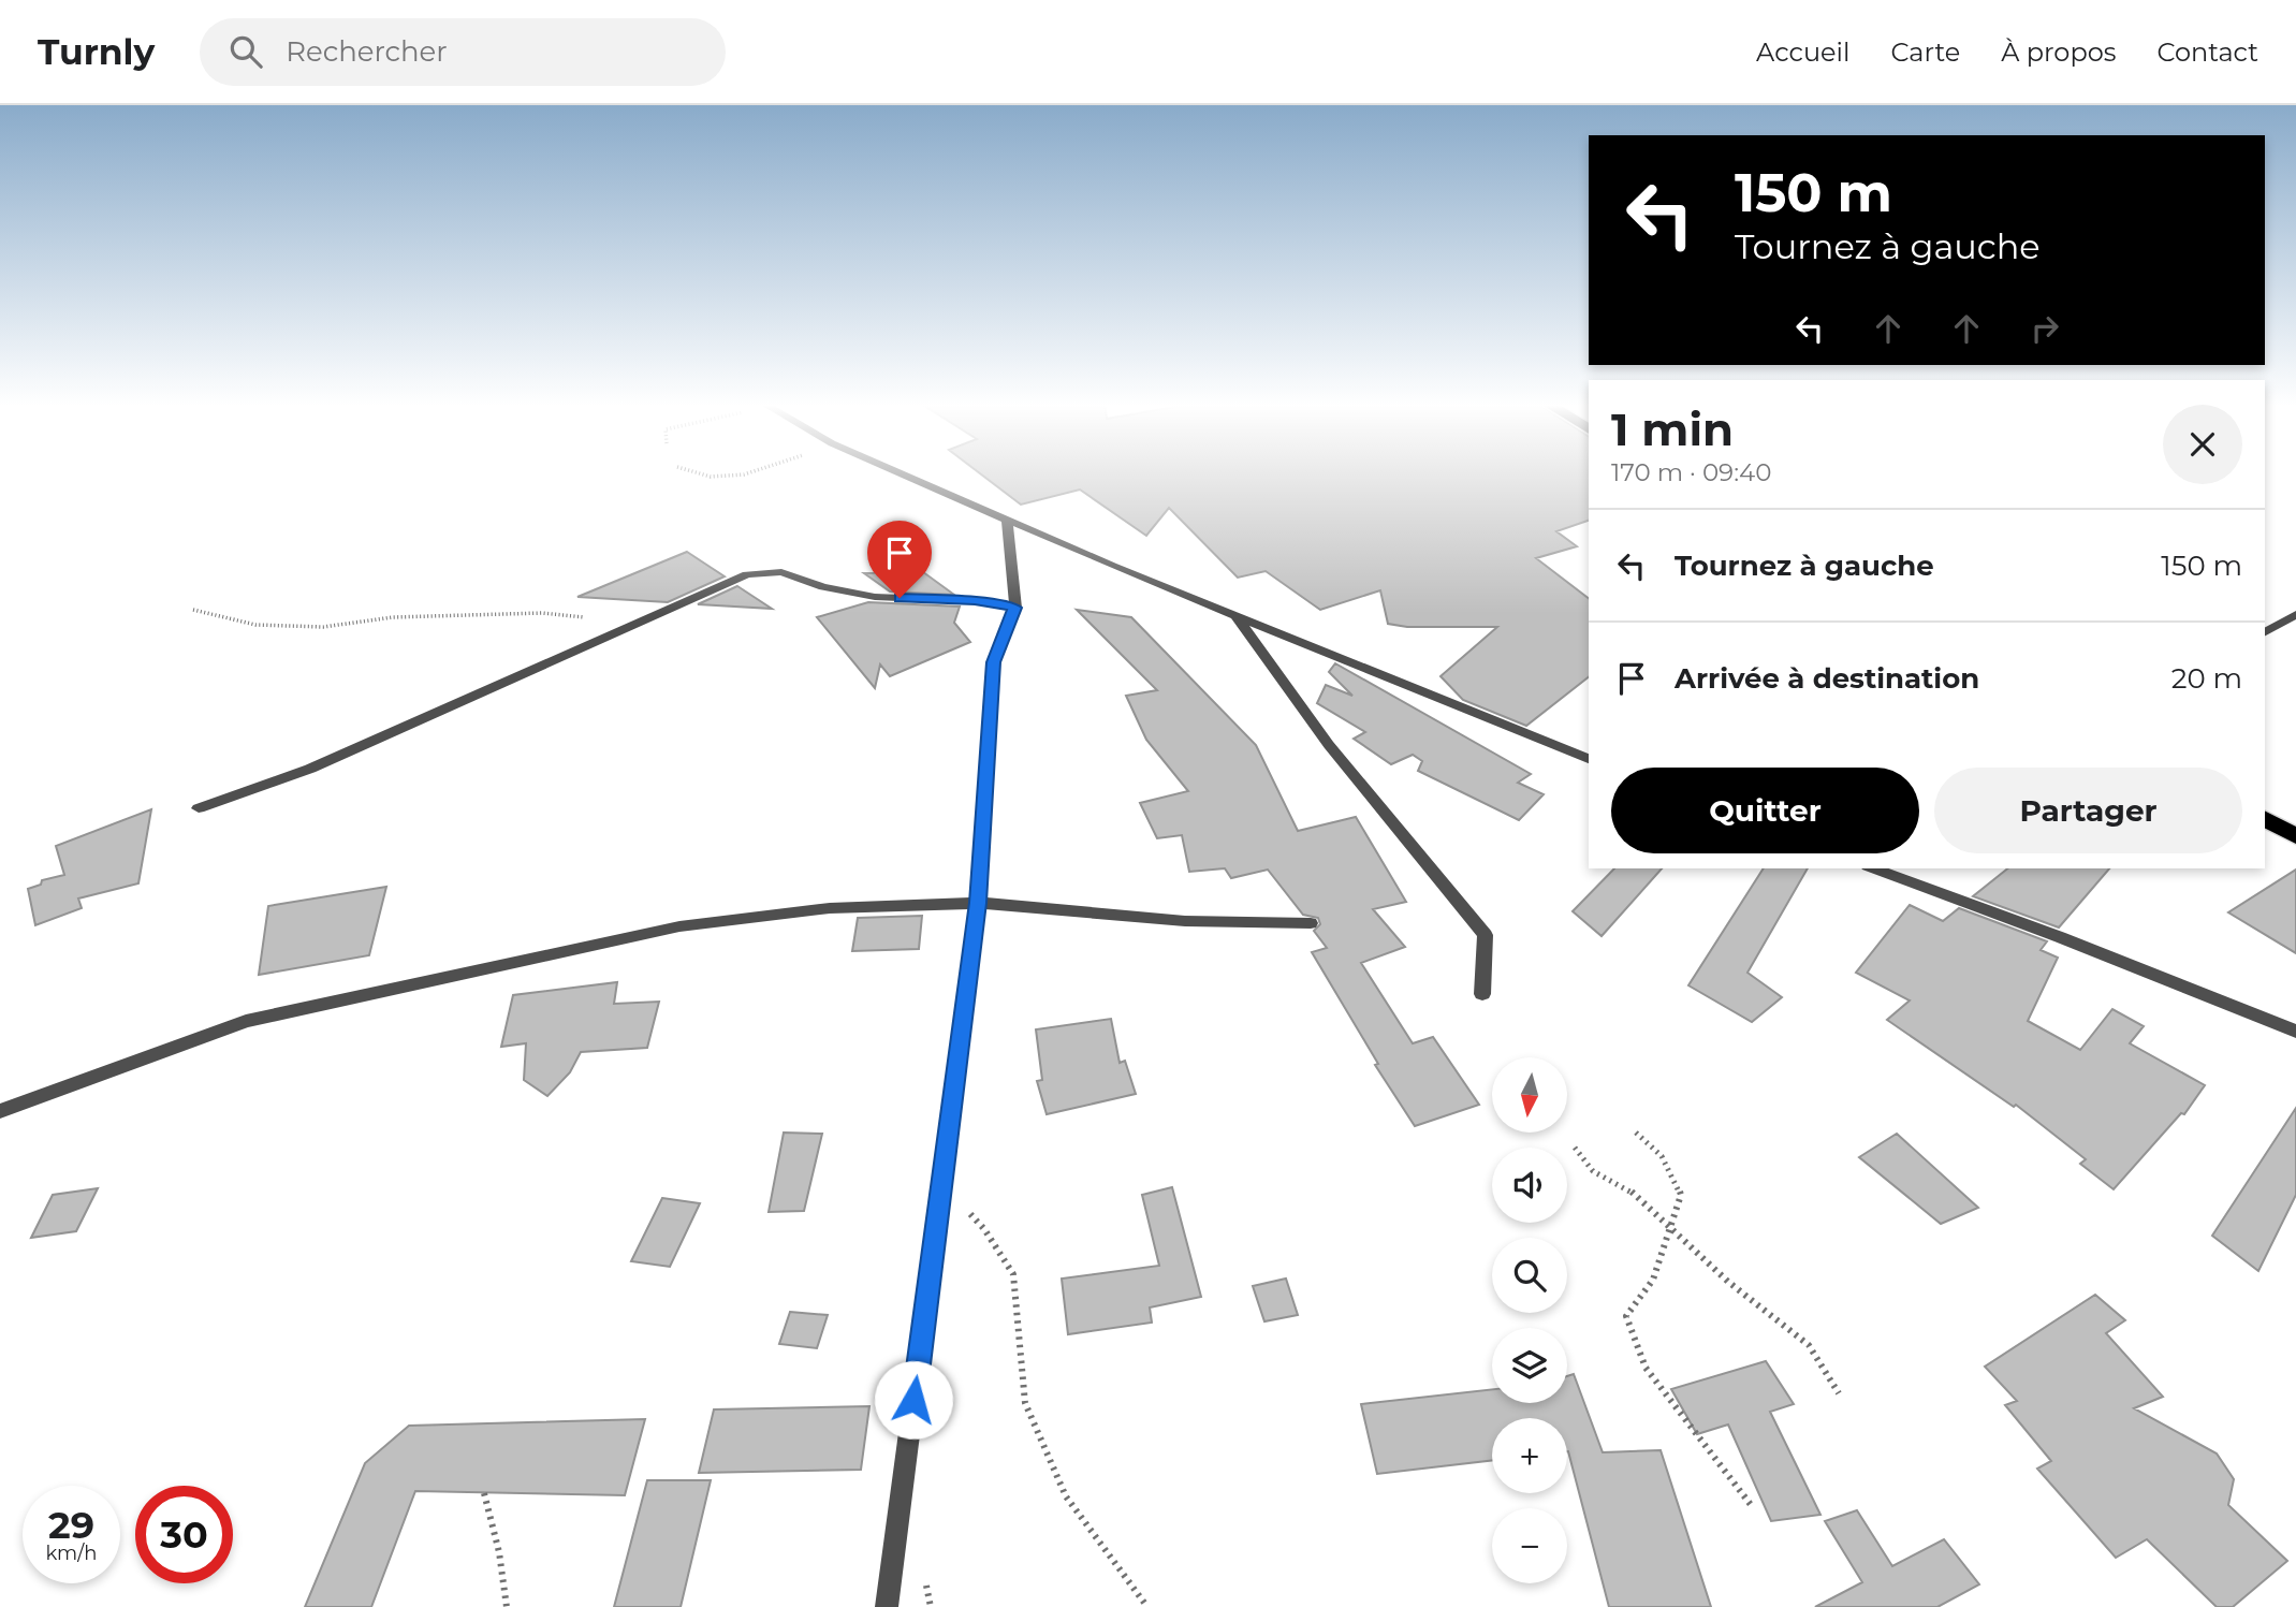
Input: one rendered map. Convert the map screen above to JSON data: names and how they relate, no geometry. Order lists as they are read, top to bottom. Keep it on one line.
{"north":"bottom","page":{"header":"Turnly","search":"Rechercher","nav":["Accueil","Carte","À propos","Contact"],"turn":["150 m","Tournez à gauche"],"heading":["1 min","170 m · 09:40"],"list":[{"name":"Tournez à gauche","value":"150 m"},{"name":"Arrivée à destination","value":"20 m"}],"buttons":["Quitter","Partager"],"map_buttons":["+","−"],"speed":"29 km/h","limit":"30"}}
